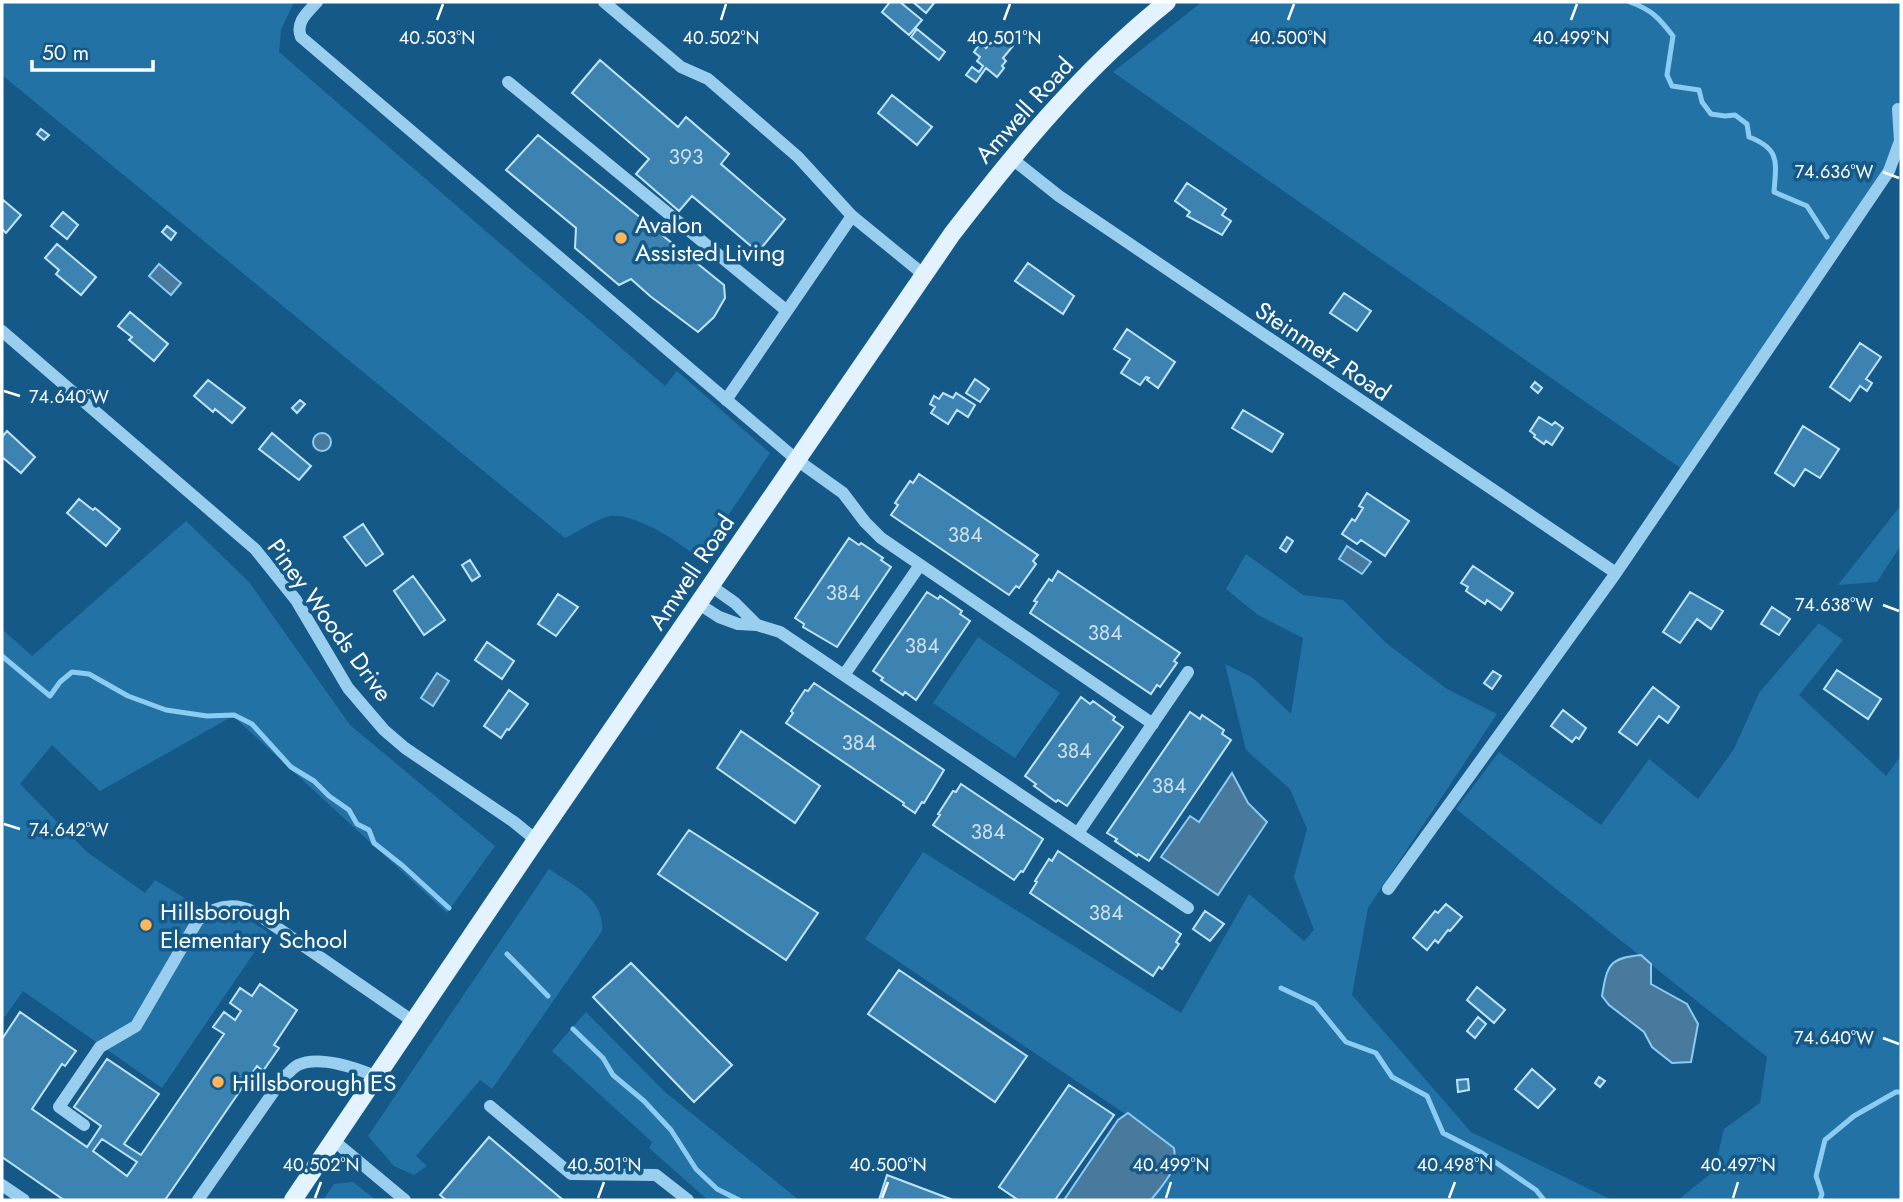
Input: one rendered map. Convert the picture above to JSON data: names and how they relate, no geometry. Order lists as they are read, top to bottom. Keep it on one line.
{"streets":{"main road":["Amwell Road"],"street":["Steinmetz Road","Piney Woods Drive"]},"crossings":[["Amwell Road","Steinmetz Road"],["Amwell Road","Piney Woods Drive"]],"places":["Avalon Assisted Living","Hillsborough Elementary School","Hillsborough ES"],"house_numbers":["393","384","384","384","384","384","384","384","384","384"],"scale_bar":"50 m","coordinates":["40.503°N","40.502°N","40.501°N","40.500°N","40.499°N","74.636°W","74.640°W","74.638°W","74.642°W","40.498°N","40.497°N"]}
